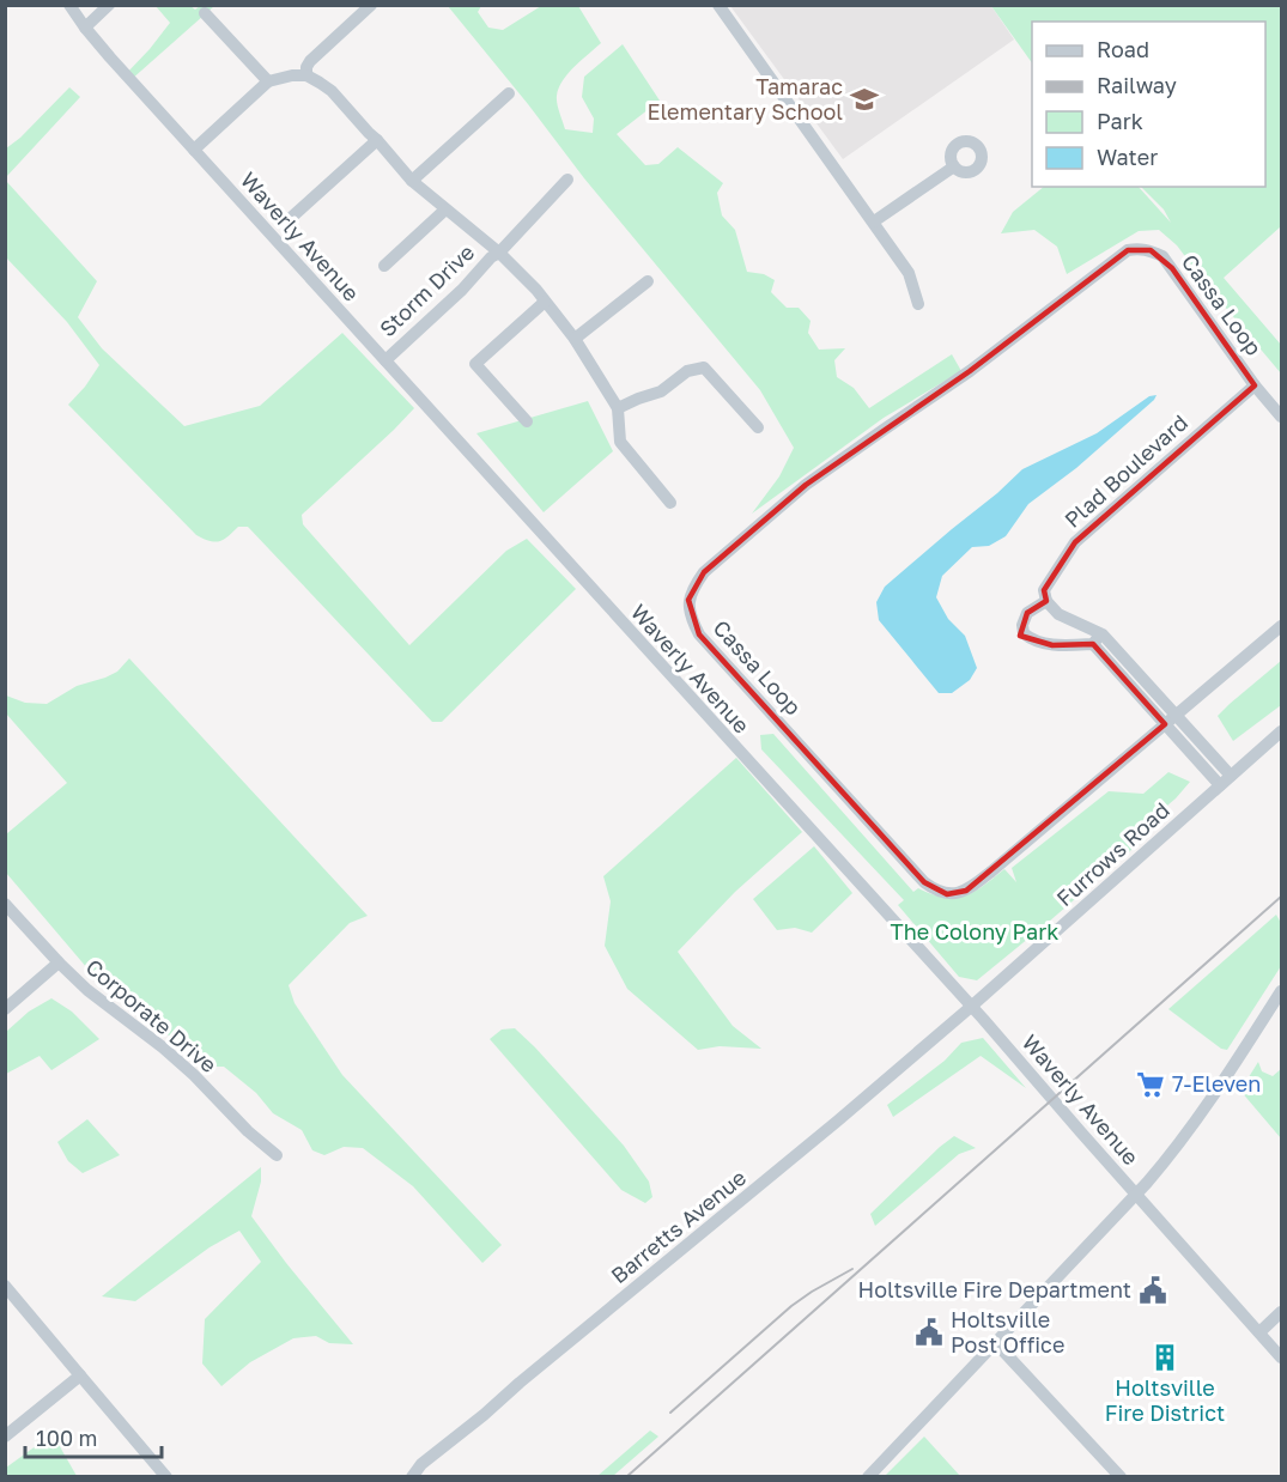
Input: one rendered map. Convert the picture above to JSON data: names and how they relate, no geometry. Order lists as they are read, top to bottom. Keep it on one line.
{"streets":{"street":["Waverly Avenue","Storm Drive","Cassa Loop","Plad Boulevard","Furrows Road","Corporate Drive","Barretts Avenue"]},"crossings":[["Waverly Avenue","Storm Drive"],["Waverly Avenue","Furrows Road"],["Waverly Avenue","Barretts Avenue"],["Cassa Loop","Plad Boulevard"],["Furrows Road","Barretts Avenue"]],"parks":["The Colony Park"],"places":{"school or university":["Tamarac Elementary School"],"supermarket":["7-Eleven"],"public building":["Holtsville Fire Department","Holtsville Post Office"],"building":["Holtsville Fire District"]},"legend":["Road","Railway","Park","Water"],"scale_bar":"100 m"}
